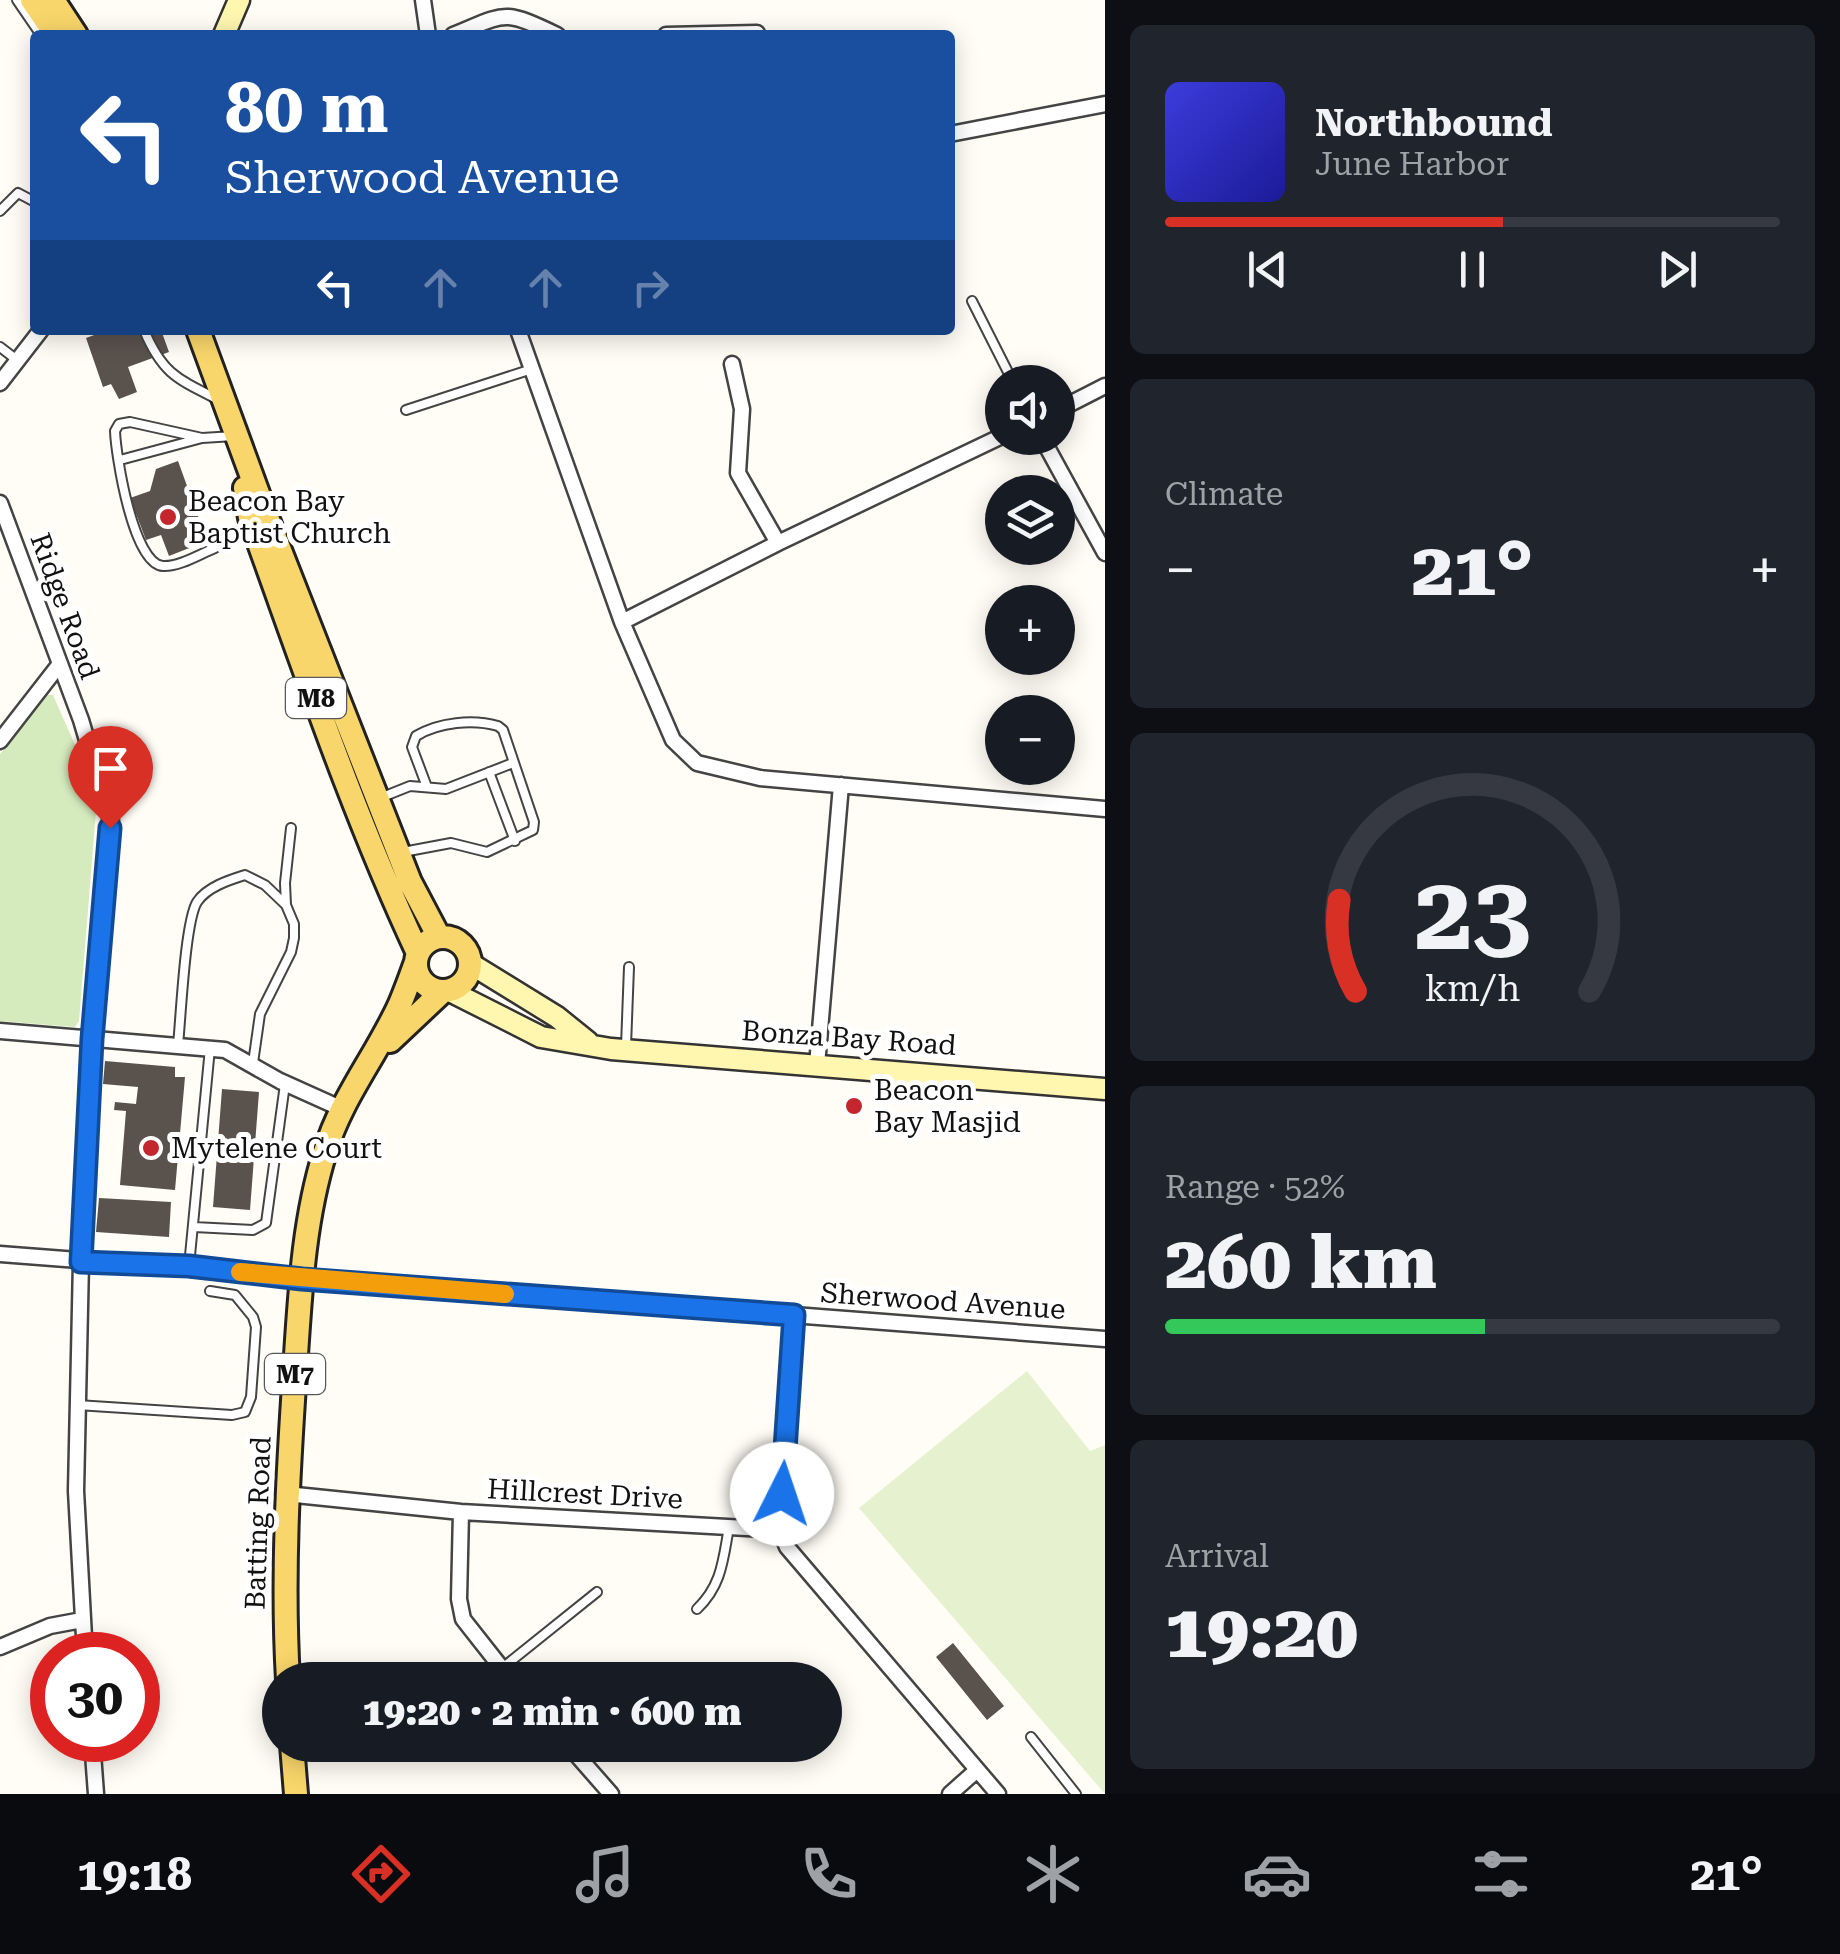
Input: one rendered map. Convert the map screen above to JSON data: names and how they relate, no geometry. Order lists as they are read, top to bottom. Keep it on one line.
{"streets":{"main road":["M8","M7","Batting Road"],"street":["Ridge Road","Bonza Bay Road","Sherwood Avenue","Hillcrest Drive"]},"crossings":[["Ridge Road","Sherwood Avenue"],["M8","Bonza Bay Road"],["M8","Batting Road"],["Bonza Bay Road","Batting Road"],["Sherwood Avenue","Batting Road"],["Hillcrest Drive","Batting Road"]],"places":["Beacon Bay Baptist Church","Beacon Bay Masjid","Mytelene Court"],"page":{"turn":["80 m","Sherwood Avenue"],"song":["Northbound","June Harbor"],"map_buttons":["+","−"],"tile":["Climate",["Range · 52%","260 km"],["Arrival","19:20"]],"heat":["−","21°","+"],"limit":"30","trip":"19:20 · 2 min · 600 m","tabs":["19:18","21°"],"gauge":["23","km/h"]}}
